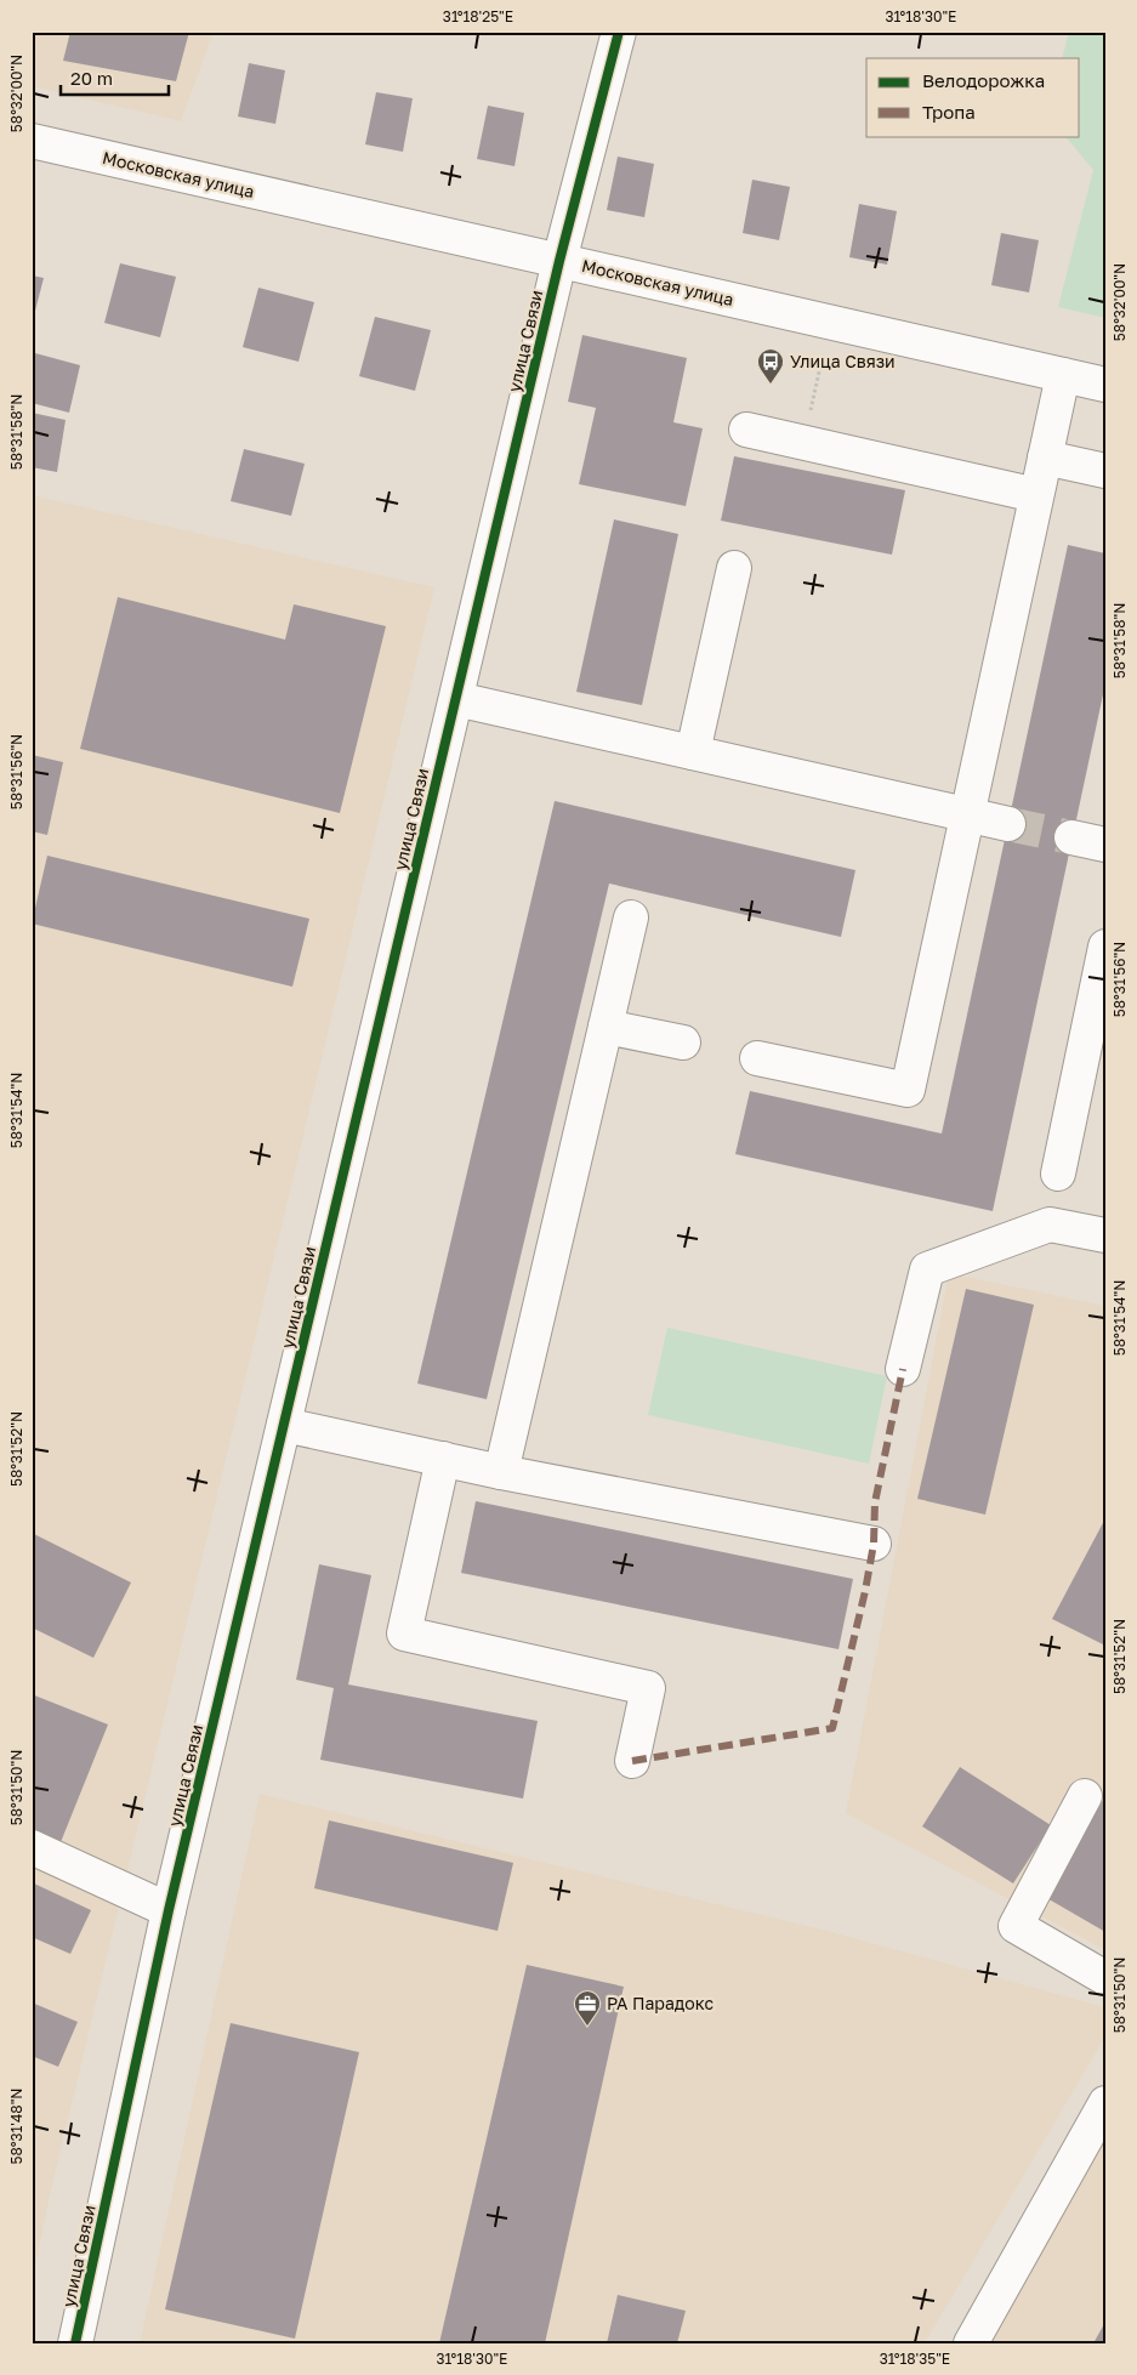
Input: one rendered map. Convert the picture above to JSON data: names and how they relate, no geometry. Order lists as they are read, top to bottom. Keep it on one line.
{"streets":{"street":["Московская улица","улица Связи"]},"crossings":[["Московская улица","улица Связи"]],"places":{"bus stop":["Улица Связи"],"office":["РА Парадокс"]},"legend":["Велодорожка","Тропа"],"scale_bar":"20 m","coordinates":["31°18'25\"E","31°18'30\"E","58°32'00\"N","58°31'58\"N","58°31'56\"N","58°31'54\"N","58°31'52\"N","58°31'50\"N","58°31'48\"N","31°18'35\"E"]}
